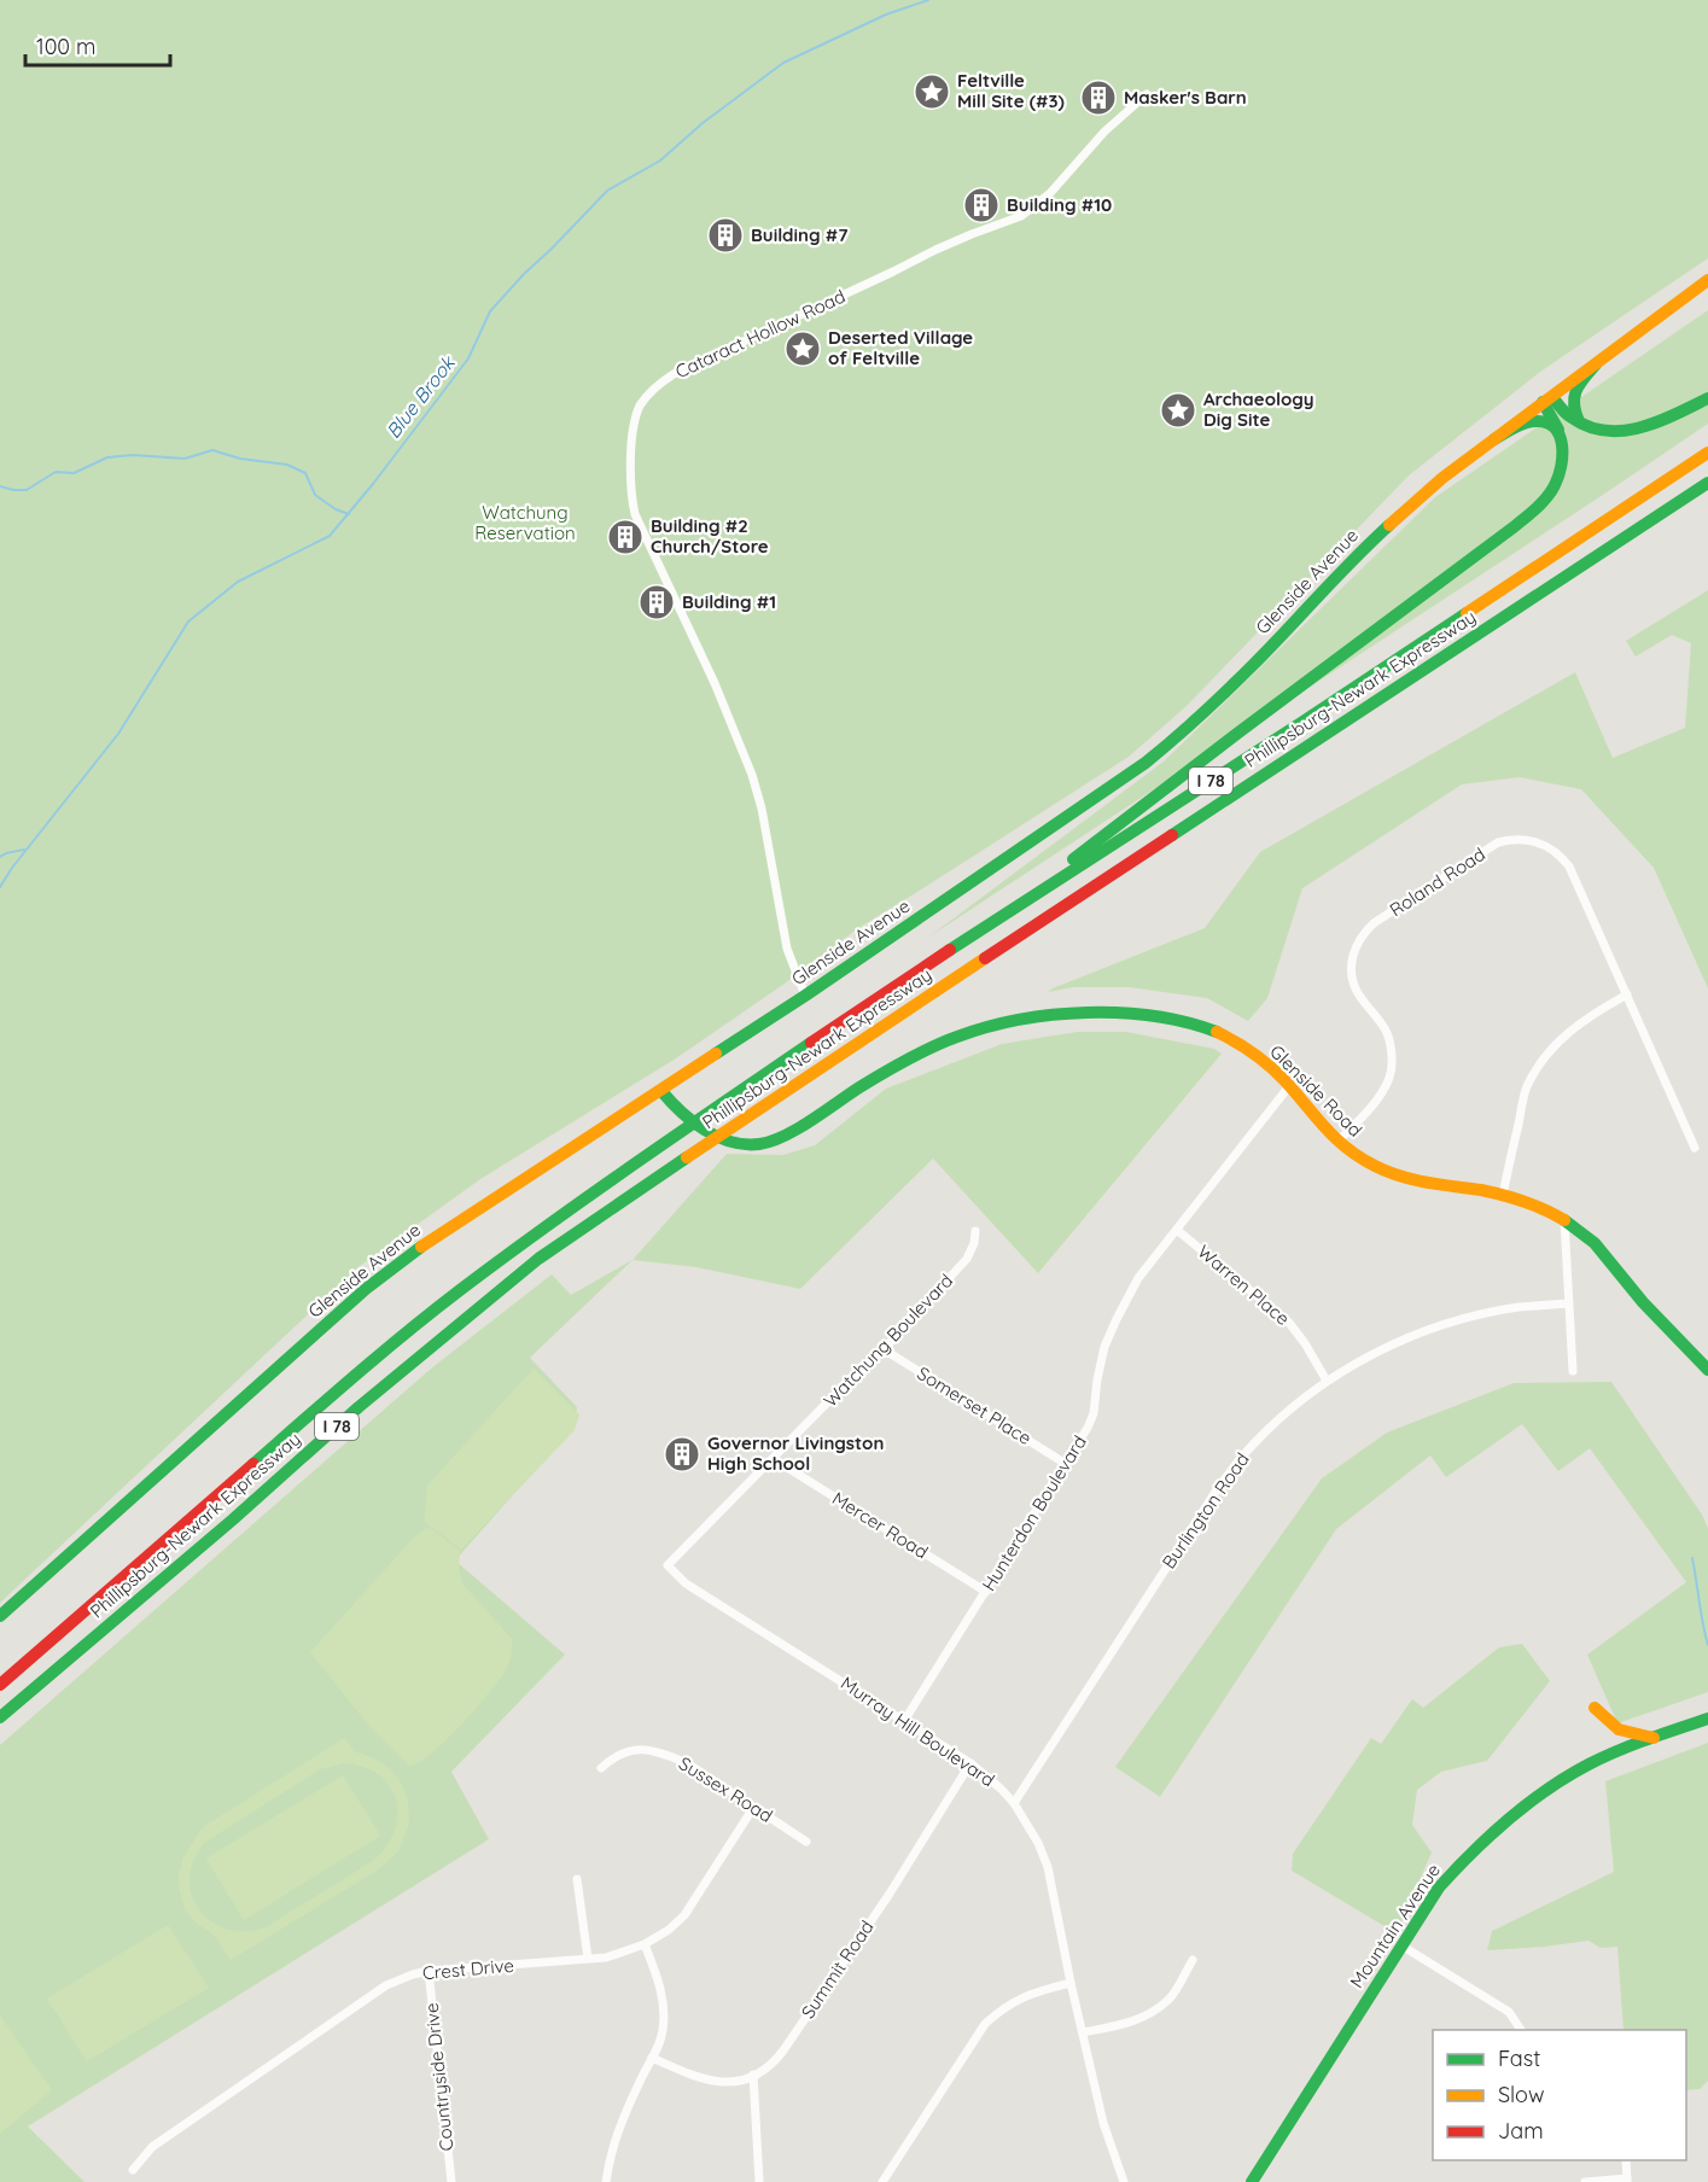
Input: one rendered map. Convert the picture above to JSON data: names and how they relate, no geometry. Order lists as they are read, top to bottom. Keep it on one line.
{"streets":{"main road":["Glenside Avenue","Phillipsburg-Newark Expressway","I 78","Glenside Road","Mountain Avenue"],"street":["Cataract Hollow Road","Roland Road","Warren Place","Watchung Boulevard","Somerset Place","Burlington Road","Hunterdon Boulevard","Mercer Road","Murray Hill Boulevard","Sussex Road","Crest Drive","Summit Road","Countryside Drive"]},"crossings":[["Cataract Hollow Road","Glenside Avenue"],["Glenside Avenue","Glenside Road"],["Roland Road","Glenside Road"],["Glenside Road","Hunterdon Boulevard"],["Warren Place","Burlington Road"],["Warren Place","Hunterdon Boulevard"],["Watchung Boulevard","Somerset Place"],["Watchung Boulevard","Mercer Road"],["Watchung Boulevard","Murray Hill Boulevard"],["Somerset Place","Hunterdon Boulevard"],["Burlington Road","Murray Hill Boulevard"],["Hunterdon Boulevard","Mercer Road"],["Hunterdon Boulevard","Murray Hill Boulevard"],["Murray Hill Boulevard","Summit Road"],["Sussex Road","Crest Drive"],["Crest Drive","Countryside Drive"]],"water":["Blue Brook"],"parks":["Watchung Reservation"],"places":{"place":["Feltville Mill Site (#3)","Deserted Village of Feltville","Archaeology Dig Site"],"building":["Masker's Barn","Building #10","Building #7","Building #2 Church/Store","Building #1","Governor Livingston High School"]},"legend":["Fast","Slow","Jam"],"scale_bar":"100 m"}
